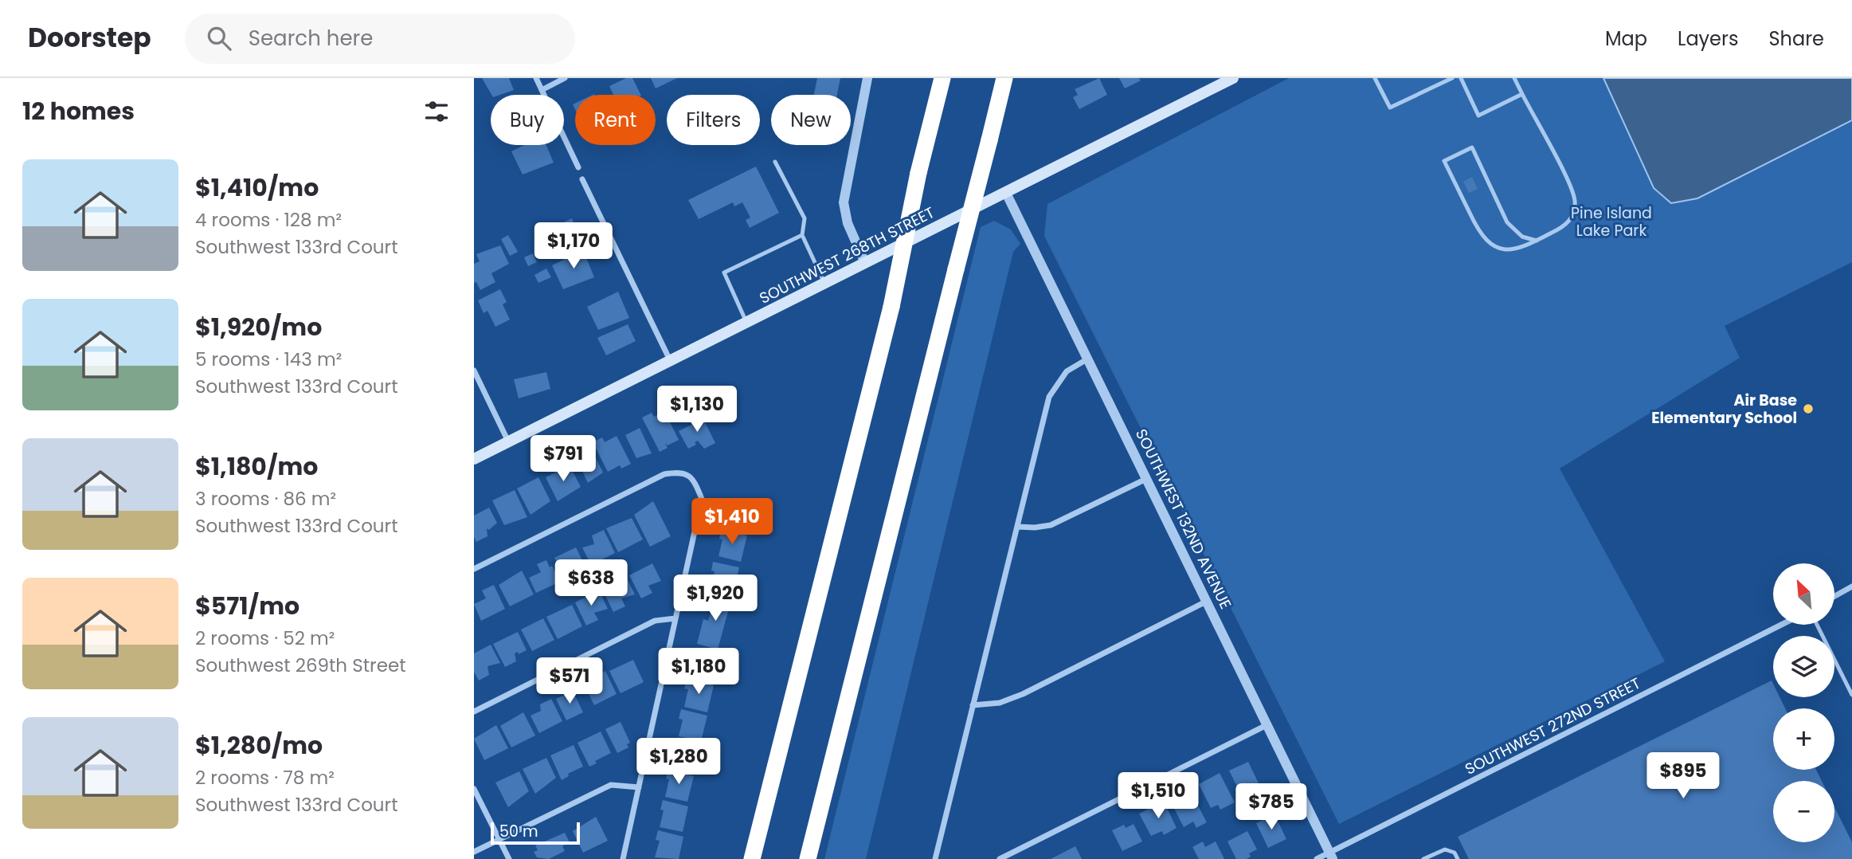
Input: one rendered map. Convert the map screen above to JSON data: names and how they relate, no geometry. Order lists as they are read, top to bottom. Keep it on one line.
{"streets":{"main road":["SOUTHWEST 268TH STREET"],"street":["SOUTHWEST 132ND AVENUE","SOUTHWEST 272ND STREET"]},"crossings":[["SOUTHWEST 268TH STREET","SOUTHWEST 132ND AVENUE"],["SOUTHWEST 132ND AVENUE","SOUTHWEST 272ND STREET"]],"parks":["Pine Island Lake Park"],"places":["Air Base Elementary School"],"scale_bar":"50 m","north":"top left","page":{"header":"Doorstep","search":"Search here","nav":["Map","Layers","Share"],"heading":"12 homes","chip":["Buy","Rent","Filters","New"],"list":[{"name":"$1,410/mo","note":"4 rooms · 128 m² · Southwest 133rd Court"},{"name":"$1,920/mo","note":"5 rooms · 143 m² · Southwest 133rd Court"},{"name":"$1,180/mo","note":"3 rooms · 86 m² · Southwest 133rd Court"},{"name":"$571/mo","note":"2 rooms · 52 m² · Southwest 269th Street"},{"name":"$1,280/mo","note":"2 rooms · 78 m² · Southwest 133rd Court"}],"price":["$1,170","$1,130","$791","$1,410","$638","$1,920","$1,180","$571","$1,280","$895","$1,510","$785"],"map_buttons":["+","−"],"scale":"50 m"}}
